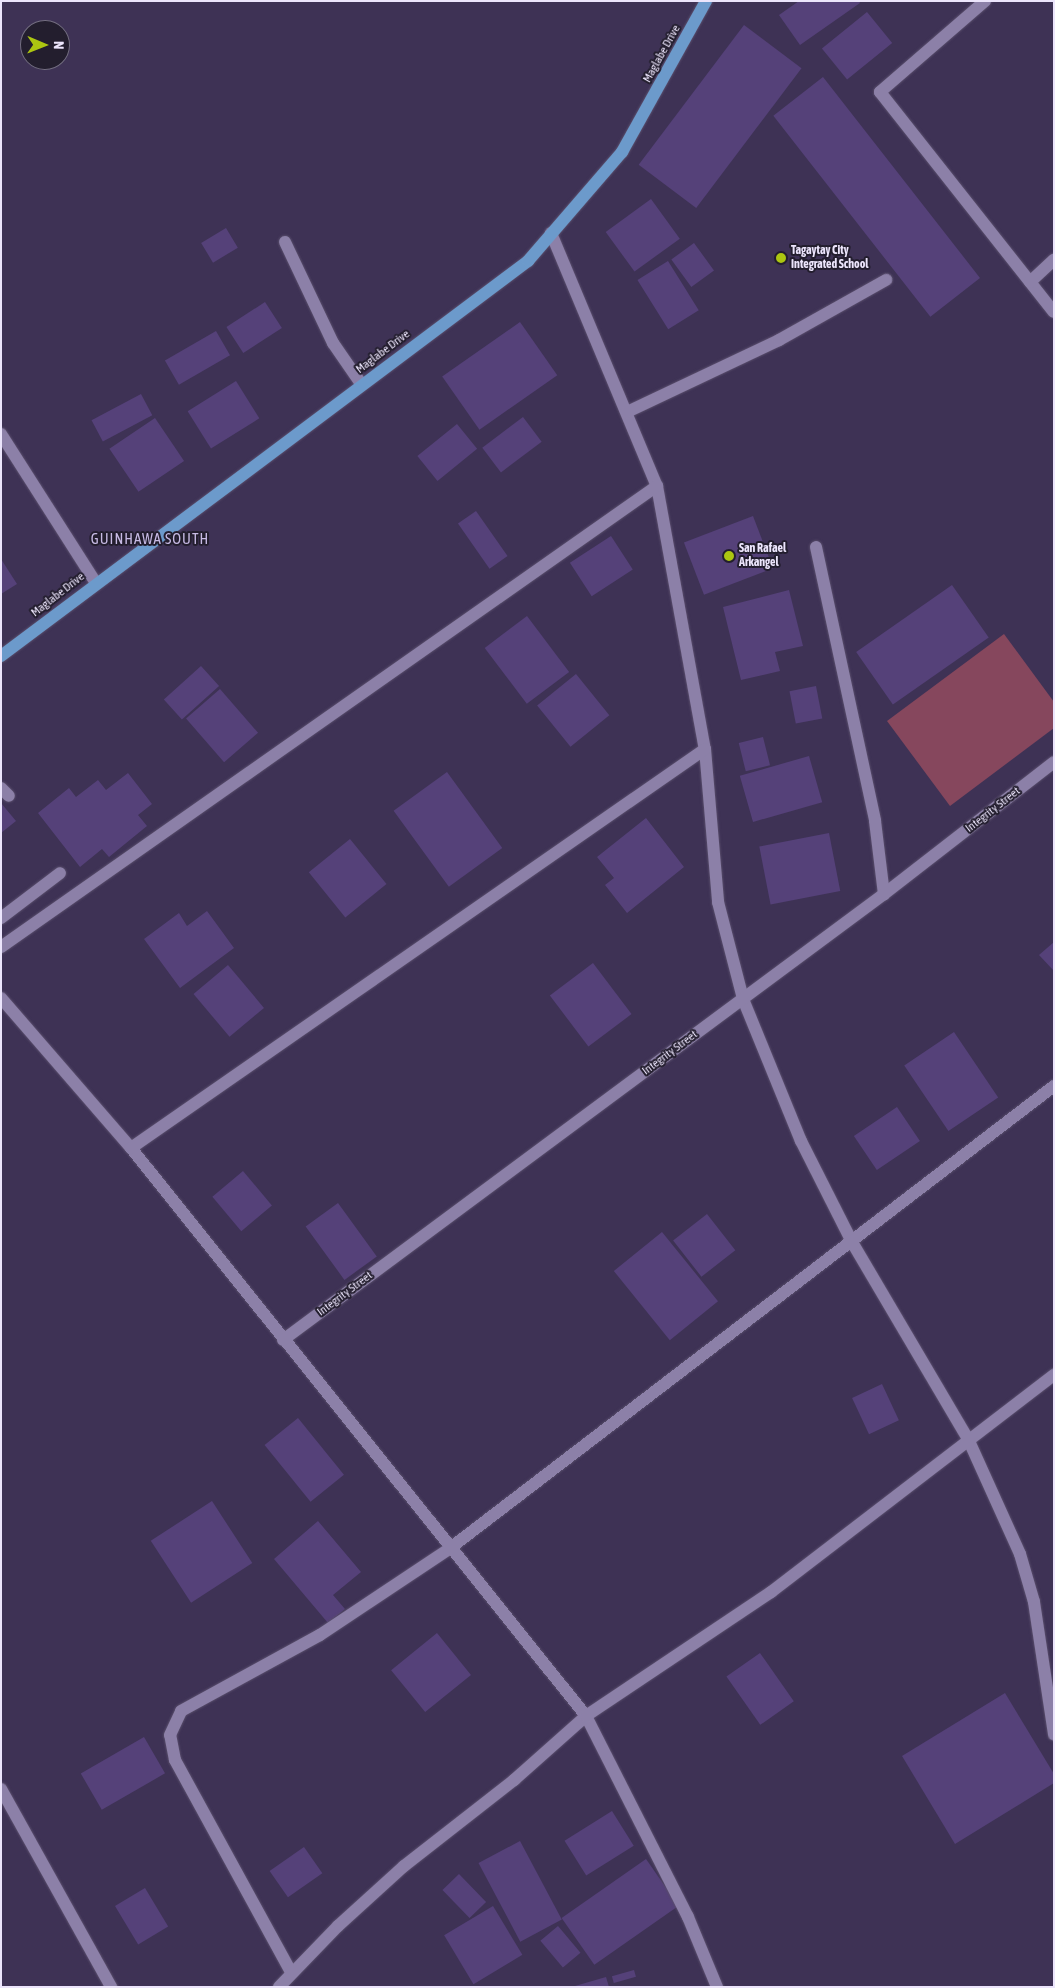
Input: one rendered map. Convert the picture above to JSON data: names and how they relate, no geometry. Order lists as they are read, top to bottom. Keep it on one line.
{"streets":{"main road":["Maglabe Drive"],"street":["Integrity Street"]},"districts":["GUINHAWA SOUTH"],"places":["Tagaytay City Integrated School","San Rafael Arkangel"],"north":"right"}
